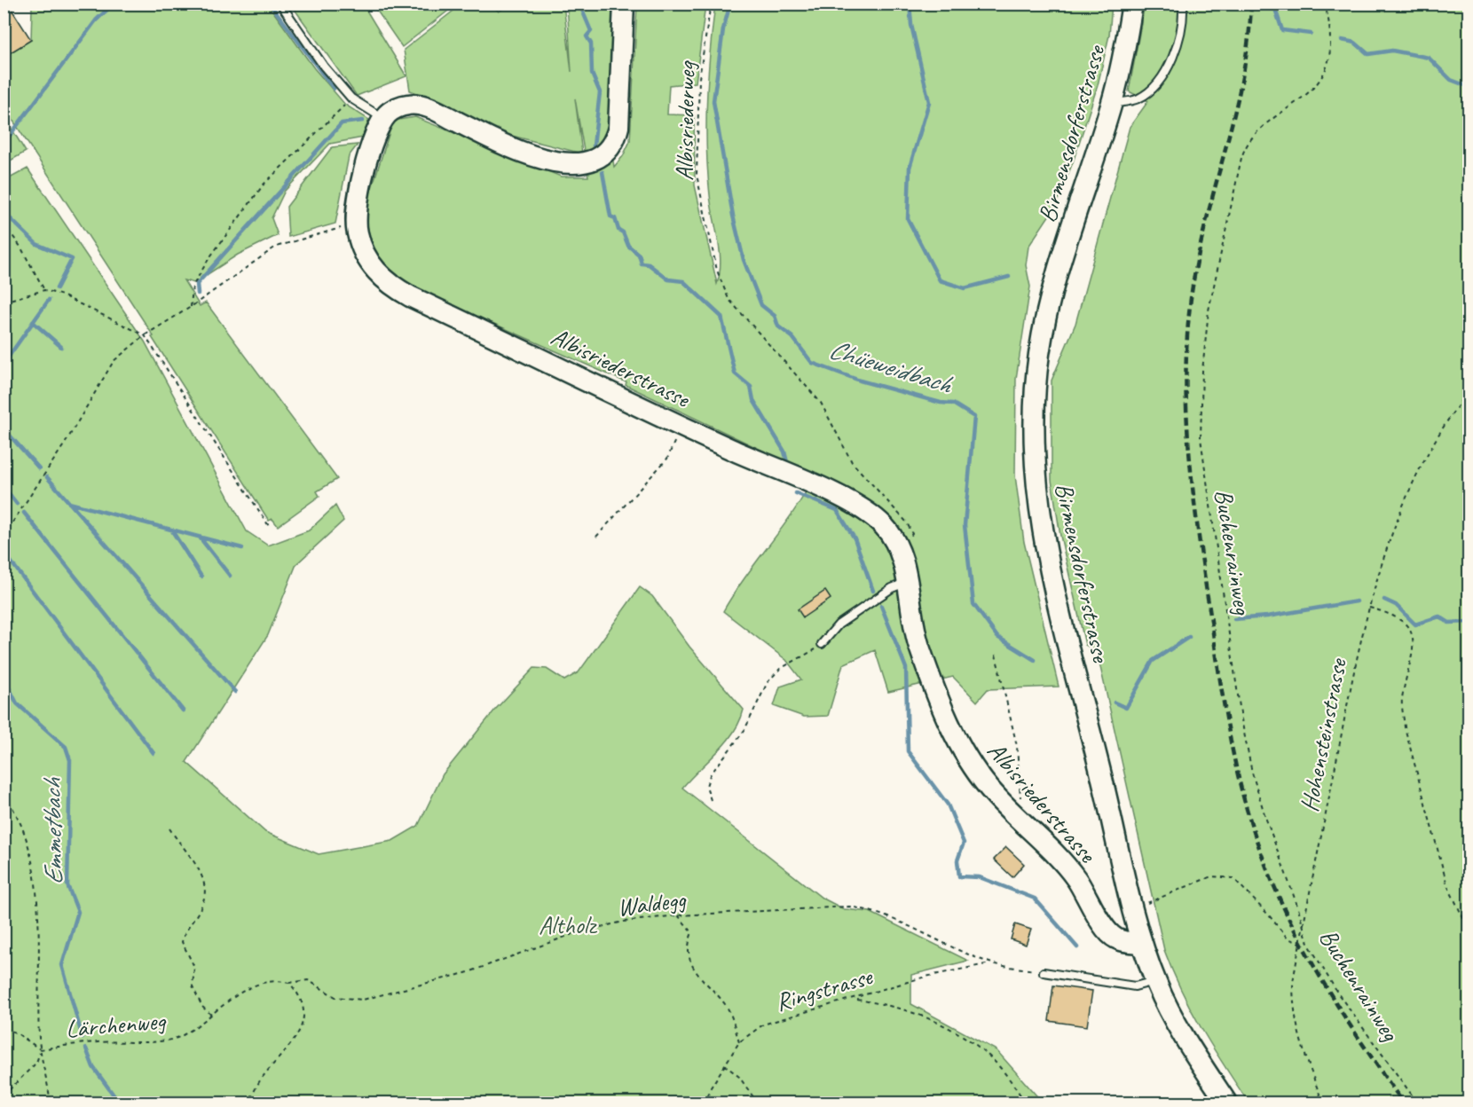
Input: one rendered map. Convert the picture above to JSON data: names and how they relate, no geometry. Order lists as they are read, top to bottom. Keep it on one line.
{"streets":{"main road":["Birmensdorferstrasse","Albisriederstrasse"],"path":["Albisriederweg","Buchenrainweg","Hohensteinstrasse","Waldegg","Ringstrasse","Lärchenweg"]},"crossings":[["Albisriederweg","Albisriederstrasse"],["Birmensdorferstrasse","Albisriederstrasse"],["Buchenrainweg","Hohensteinstrasse"],["Waldegg","Ringstrasse"],["Waldegg","Lärchenweg"]],"water":["Chüeweidbach","Emmetbach"],"parks":["Altholz"]}
